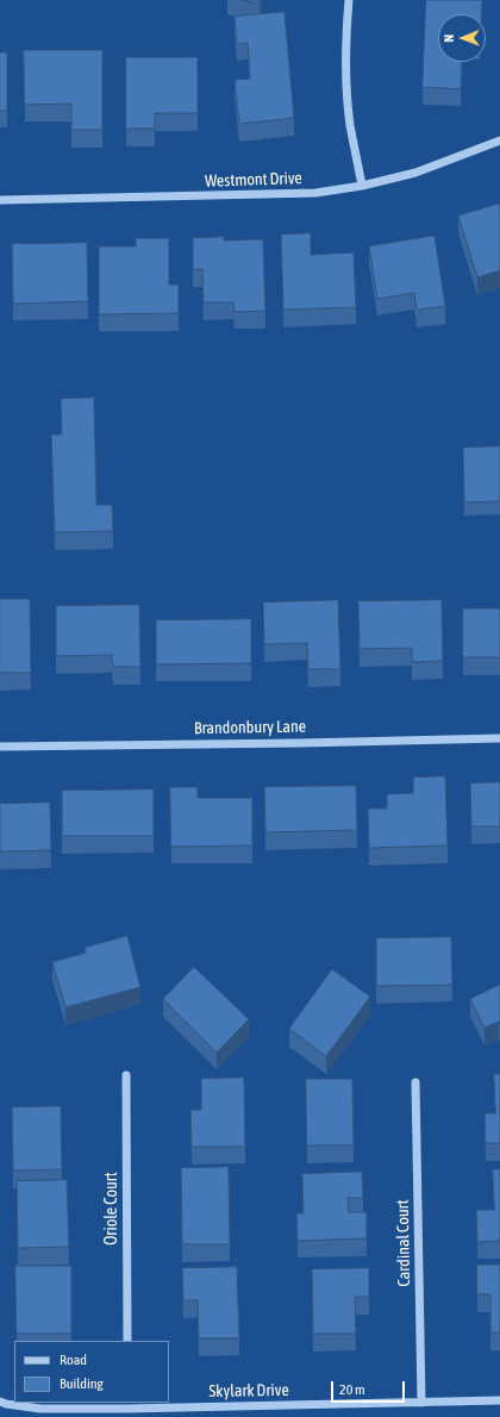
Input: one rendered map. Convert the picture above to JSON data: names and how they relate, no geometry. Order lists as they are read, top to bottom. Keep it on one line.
{"streets":{"street":["Westmont Drive","Brandonbury Lane","Oriole Court","Cardinal Court","Skylark Drive"]},"crossings":[["Cardinal Court","Skylark Drive"]],"legend":["Road","Building"],"scale_bar":"20 m","north":"left"}
